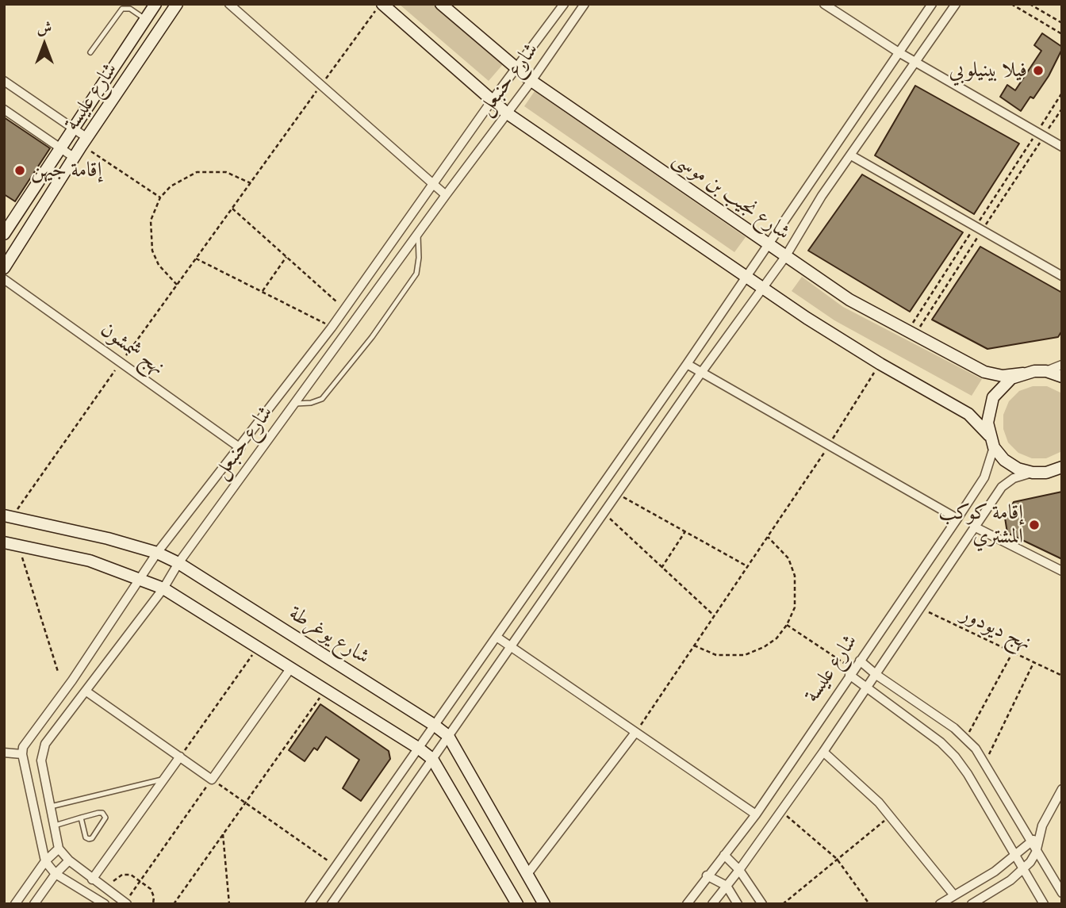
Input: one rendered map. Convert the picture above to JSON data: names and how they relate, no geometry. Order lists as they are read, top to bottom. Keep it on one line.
{"streets":{"street":["شارع حنبعل","شارع عليسة","شارع نجيب بن موسى","نهج شمشون","شارع يوغرطة"],"path":["نهج ديودور"]},"crossings":[["شارع حنبعل","شارع نجيب بن موسى"],["شارع حنبعل","نهج شمشون"],["شارع حنبعل","شارع يوغرطة"],["شارع عليسة","نهج ديودور"]],"places":["فيلا بينيلوبي","إقامة جيهن","إقامة كوكب المشتري"],"north":"top"}
